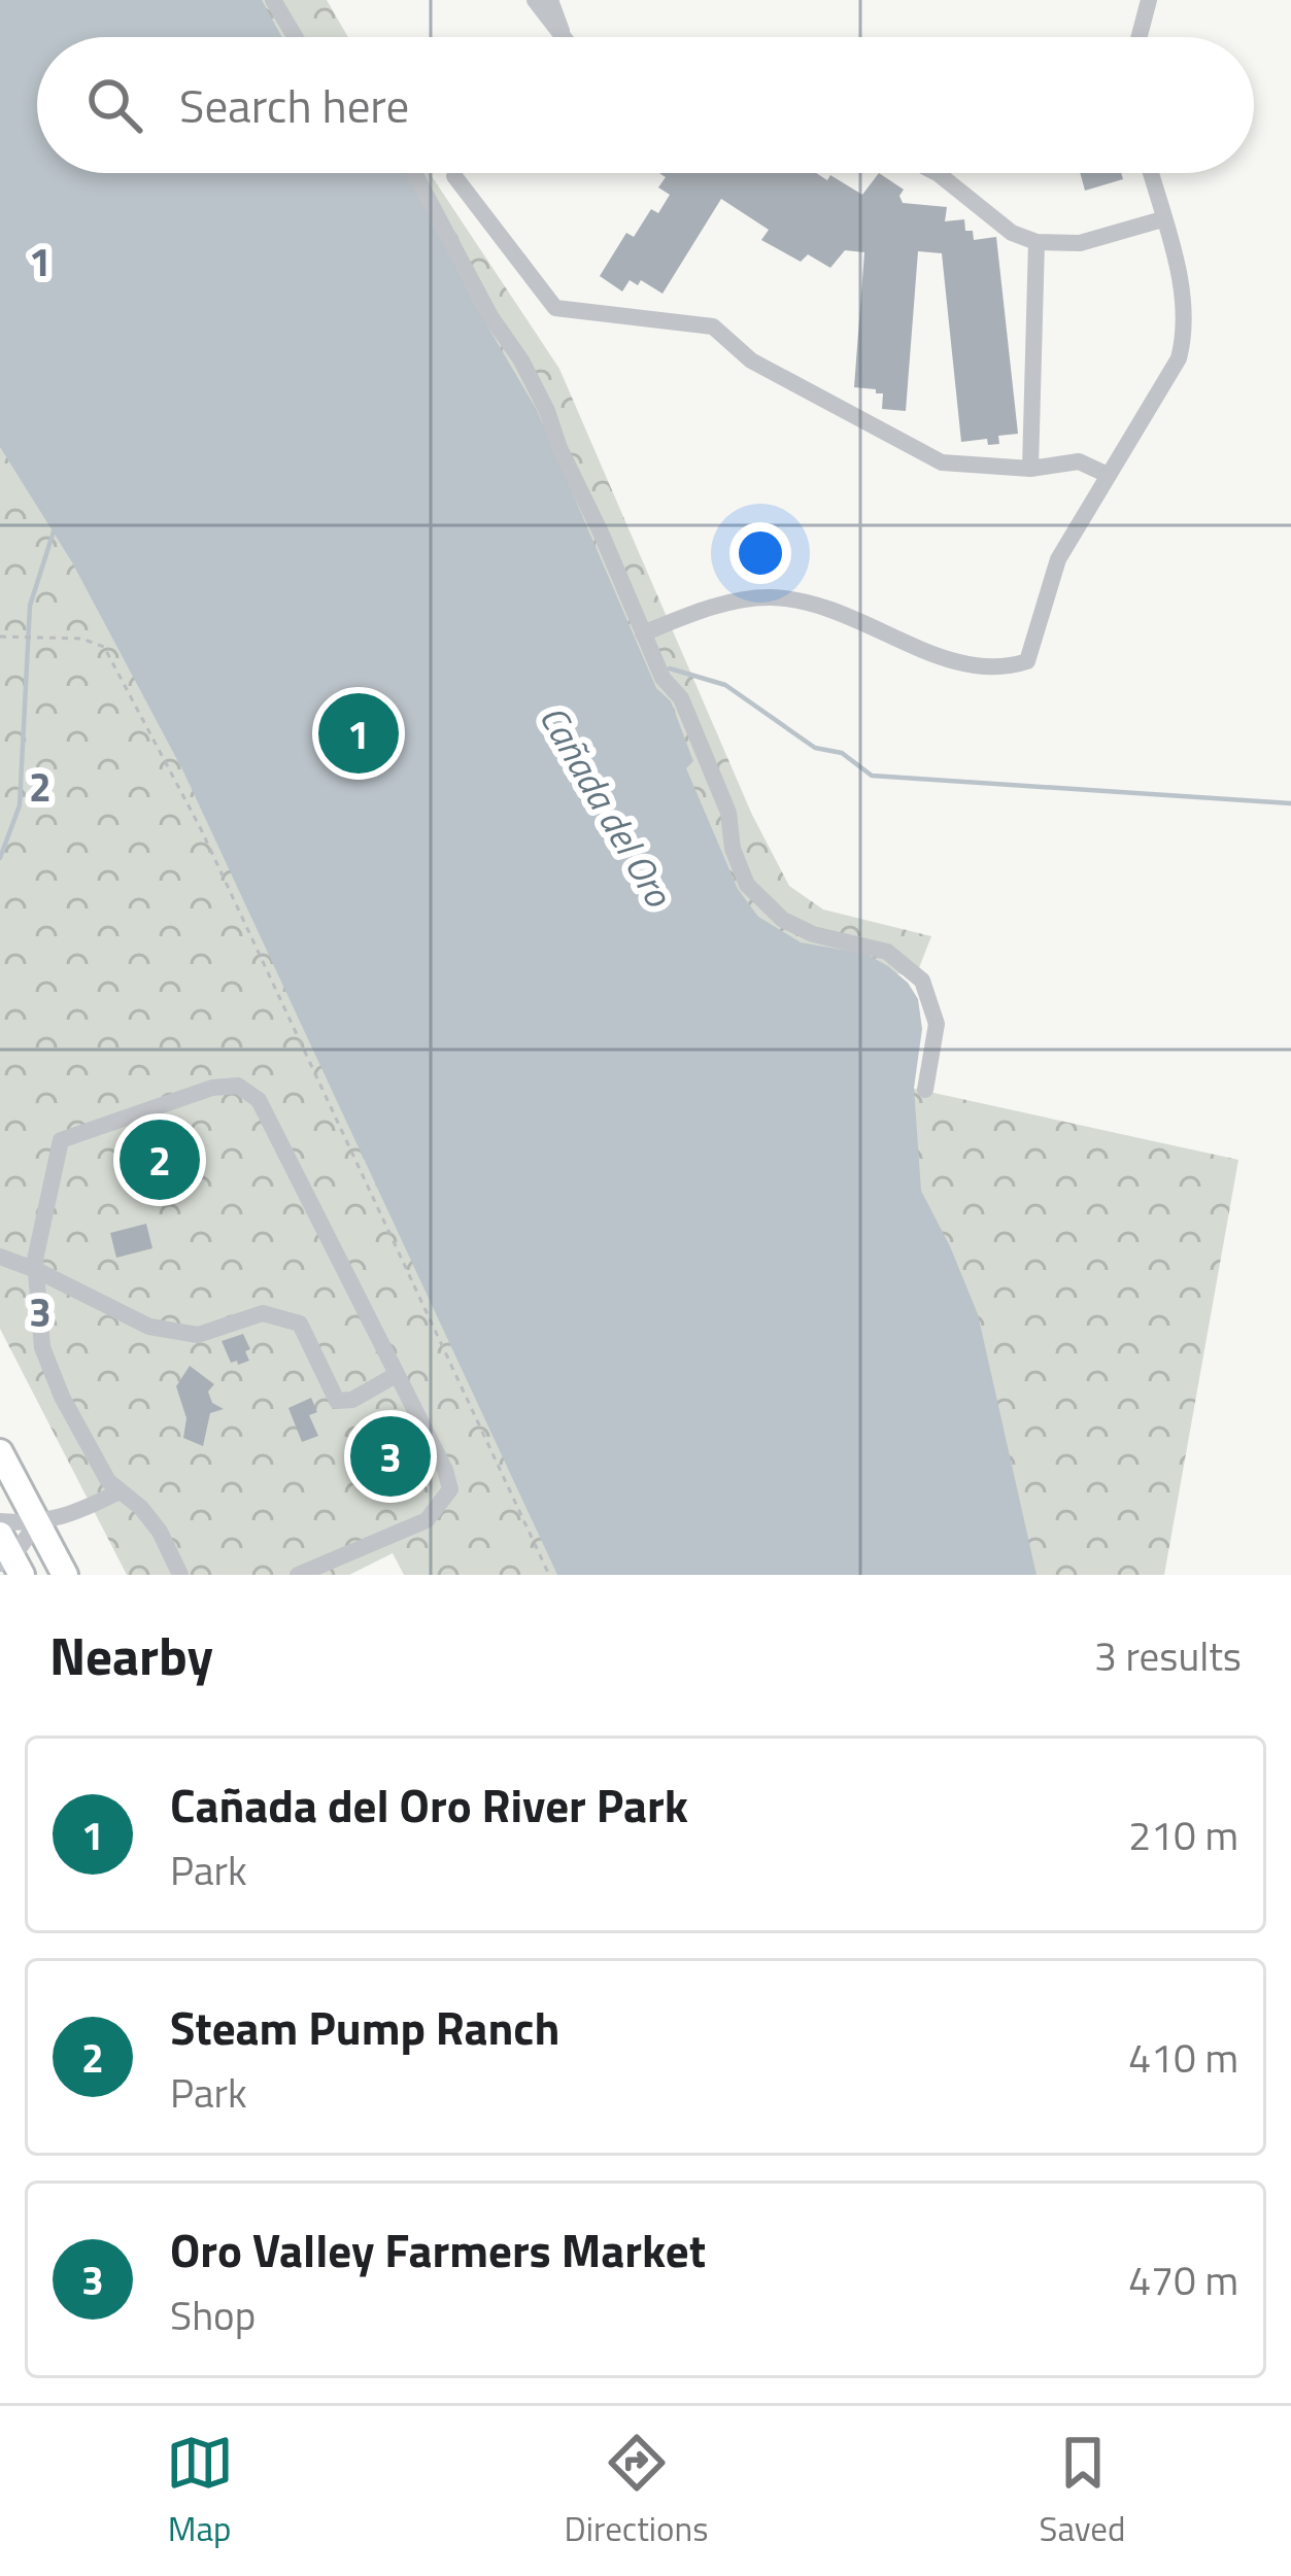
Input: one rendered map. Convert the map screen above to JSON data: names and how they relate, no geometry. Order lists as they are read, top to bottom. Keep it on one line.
{"water":["Cañada del Oro"],"page":{"search":"Search here","pins":["1","2","3"],"heading":["Nearby","3 results"],"list":[{"mark":"1","name":"Cañada del Oro River Park","note":"Park","value":"210 m"},{"mark":"2","name":"Steam Pump Ranch","note":"Park","value":"410 m"},{"mark":"3","name":"Oro Valley Farmers Market","note":"Shop","value":"470 m"}],"nav":["Map","Directions","Saved"]},"grid":{"rows":["1","2","3"]}}
